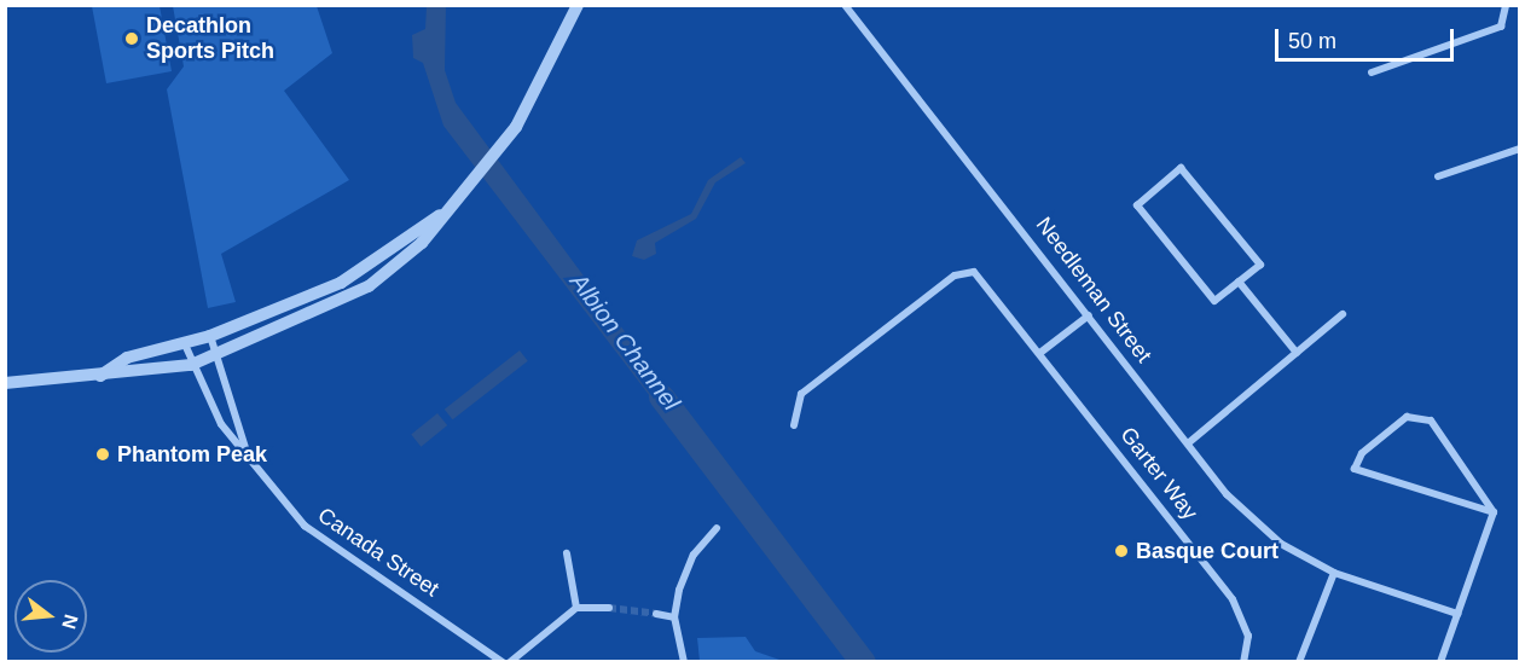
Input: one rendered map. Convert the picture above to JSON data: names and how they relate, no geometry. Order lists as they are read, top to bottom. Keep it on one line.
{"streets":{"street":["Needleman Street","Garter Way","Canada Street"]},"water":["Albion Channel"],"places":["Decathlon Sports Pitch","Phantom Peak","Basque Court"],"scale_bar":"50 m","north":"right"}
